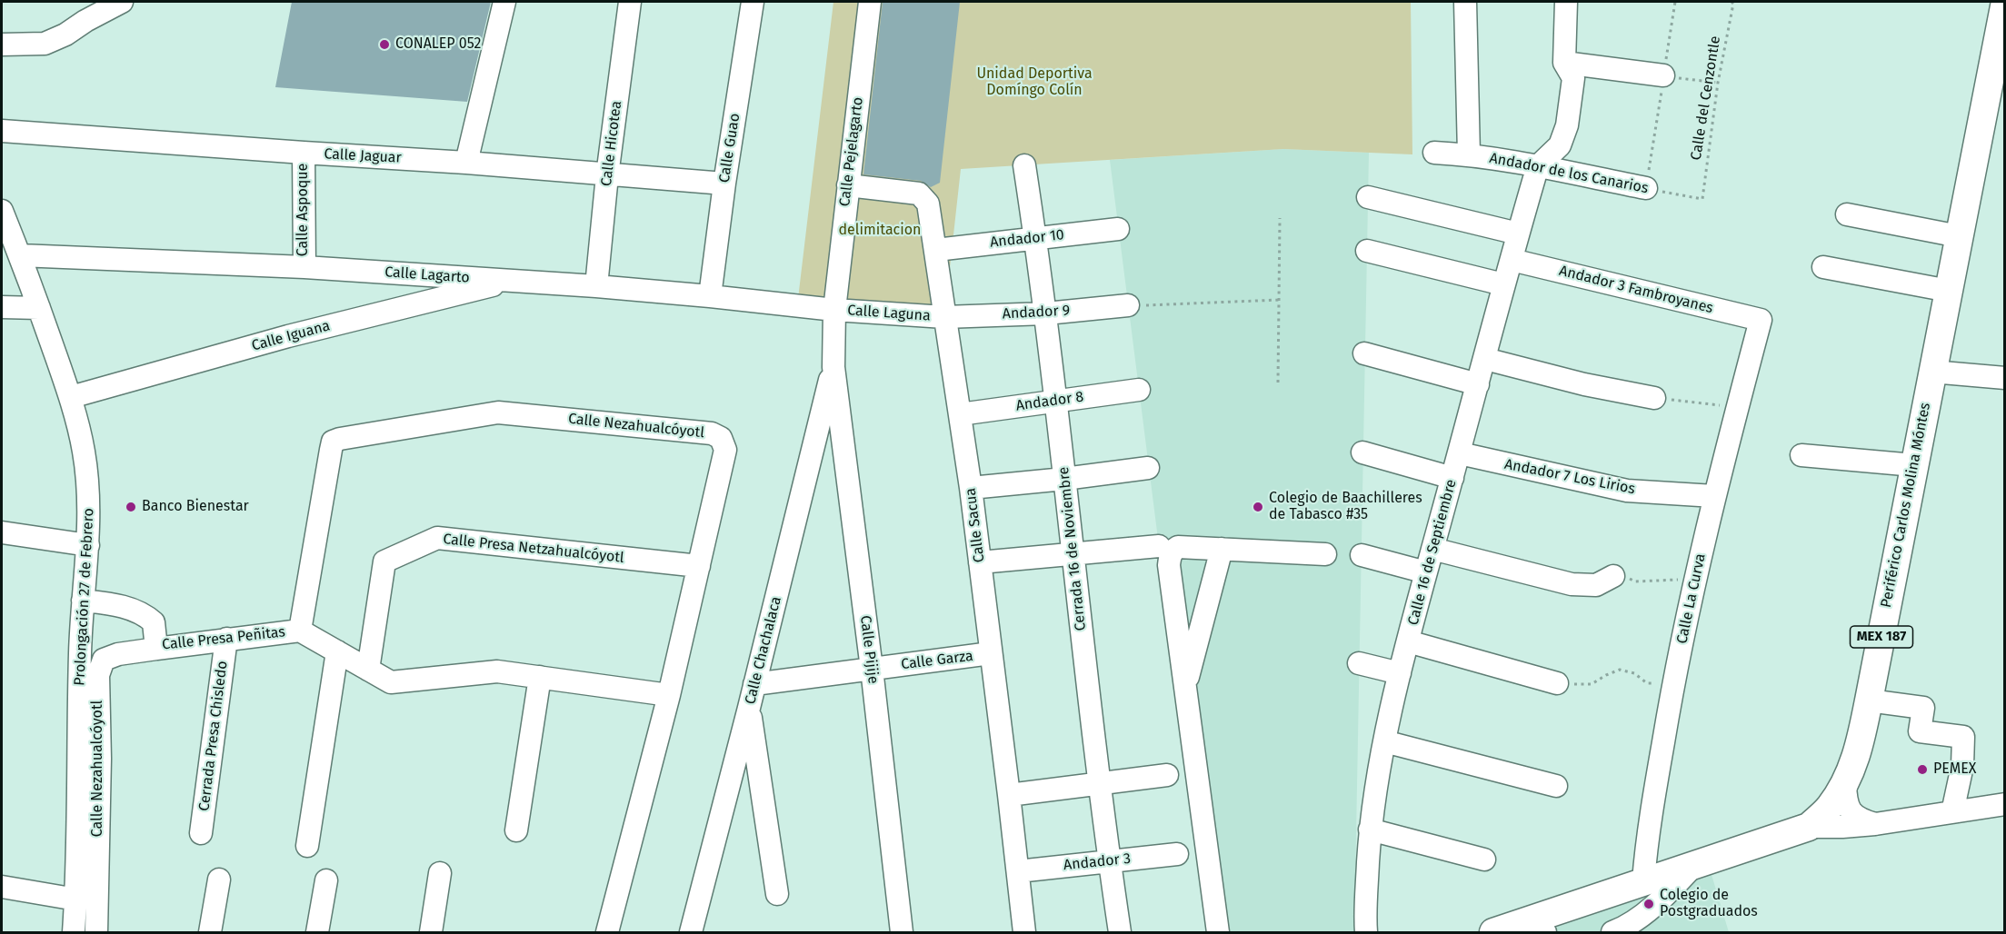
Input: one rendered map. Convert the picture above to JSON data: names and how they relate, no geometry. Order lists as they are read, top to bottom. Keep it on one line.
{"streets":{"main road":["Periférico Carlos Molina Móntes","MEX 187"],"street":["Calle Hicotea","Calle Guao","Calle Pejelagarto","Calle Jaguar","Andador de los Canarios","Calle Aspoque","Andador 10","Calle Lagarto","Andador 3 Fambroyanes","Andador 9","Calle Laguna","Calle Iguana","Andador 8","Calle Nezahualcóyotl","Andador 7 Los Lirios","Calle Sacua","Calle Presa Netzahualcóyotl","Cerrada 16 de Noviembre","Calle 16 de Septiembre","Prolongación 27 de Febrero","Calle La Curva","Calle Presa Peñitas","Calle Pijije","Calle Chachalaca","Calle Garza","Cerrada Presa Chisledo","Andador 3"],"path":["Calle del Cenzontle"]},"crossings":[["Calle del Cenzontle","Andador de los Canarios"],["Calle Hicotea","Calle Jaguar"],["Calle Hicotea","Calle Lagarto"],["Calle Guao","Calle Jaguar"],["Calle Guao","Calle Lagarto"],["Calle Pejelagarto","Calle Lagarto"],["Calle Pejelagarto","Calle Laguna"],["Calle Pejelagarto","Calle Sacua"],["Calle Pejelagarto","Calle Pijije"],["Calle Pejelagarto","Calle Chachalaca"],["Calle Jaguar","Calle Aspoque"],["Andador de los Canarios","Calle 16 de Septiembre"],["Calle Aspoque","Calle Lagarto"],["Andador 10","Calle Sacua"],["Andador 10","Cerrada 16 de Noviembre"],["Calle Lagarto","Calle Laguna"],["Calle Lagarto","Calle Iguana"],["Calle Lagarto","Prolongación 27 de Febrero"],["Andador 3 Fambroyanes","Calle 16 de Septiembre"],["Andador 3 Fambroyanes","Calle La Curva"],["Andador 9","Calle Laguna"],["Andador 9","Calle Sacua"],["Andador 9","Cerrada 16 de Noviembre"],["Calle Laguna","Calle Sacua"],["Calle Iguana","Prolongación 27 de Febrero"],["Andador 8","Calle Sacua"],["Andador 8","Cerrada 16 de Noviembre"],["Calle Nezahualcóyotl","Calle Presa Netzahualcóyotl"],["Calle Nezahualcóyotl","Calle Presa Peñitas"],["Andador 7 Los Lirios","Calle 16 de Septiembre"],["Andador 7 Los Lirios","Calle La Curva"],["Periférico Carlos Molina Móntes","Calle La Curva"],["Calle Sacua","Calle Garza"],["Calle Sacua","Andador 3"],["Calle Presa Netzahualcóyotl","Calle Presa Peñitas"],["Cerrada 16 de Noviembre","Andador 3"],["Prolongación 27 de Febrero","Calle Presa Peñitas"],["Calle Presa Peñitas","Cerrada Presa Chisledo"],["Calle Pijije","Calle Chachalaca"],["Calle Pijije","Calle Garza"],["Calle Chachalaca","Calle Garza"]],"parks":["Unidad Deportiva Domíngo Colín","delimitacion"],"places":["CONALEP 052","Banco Bienestar","Colegio de Baachilleres de Tabasco #35","PEMEX","Colegio de Postgraduados"]}
